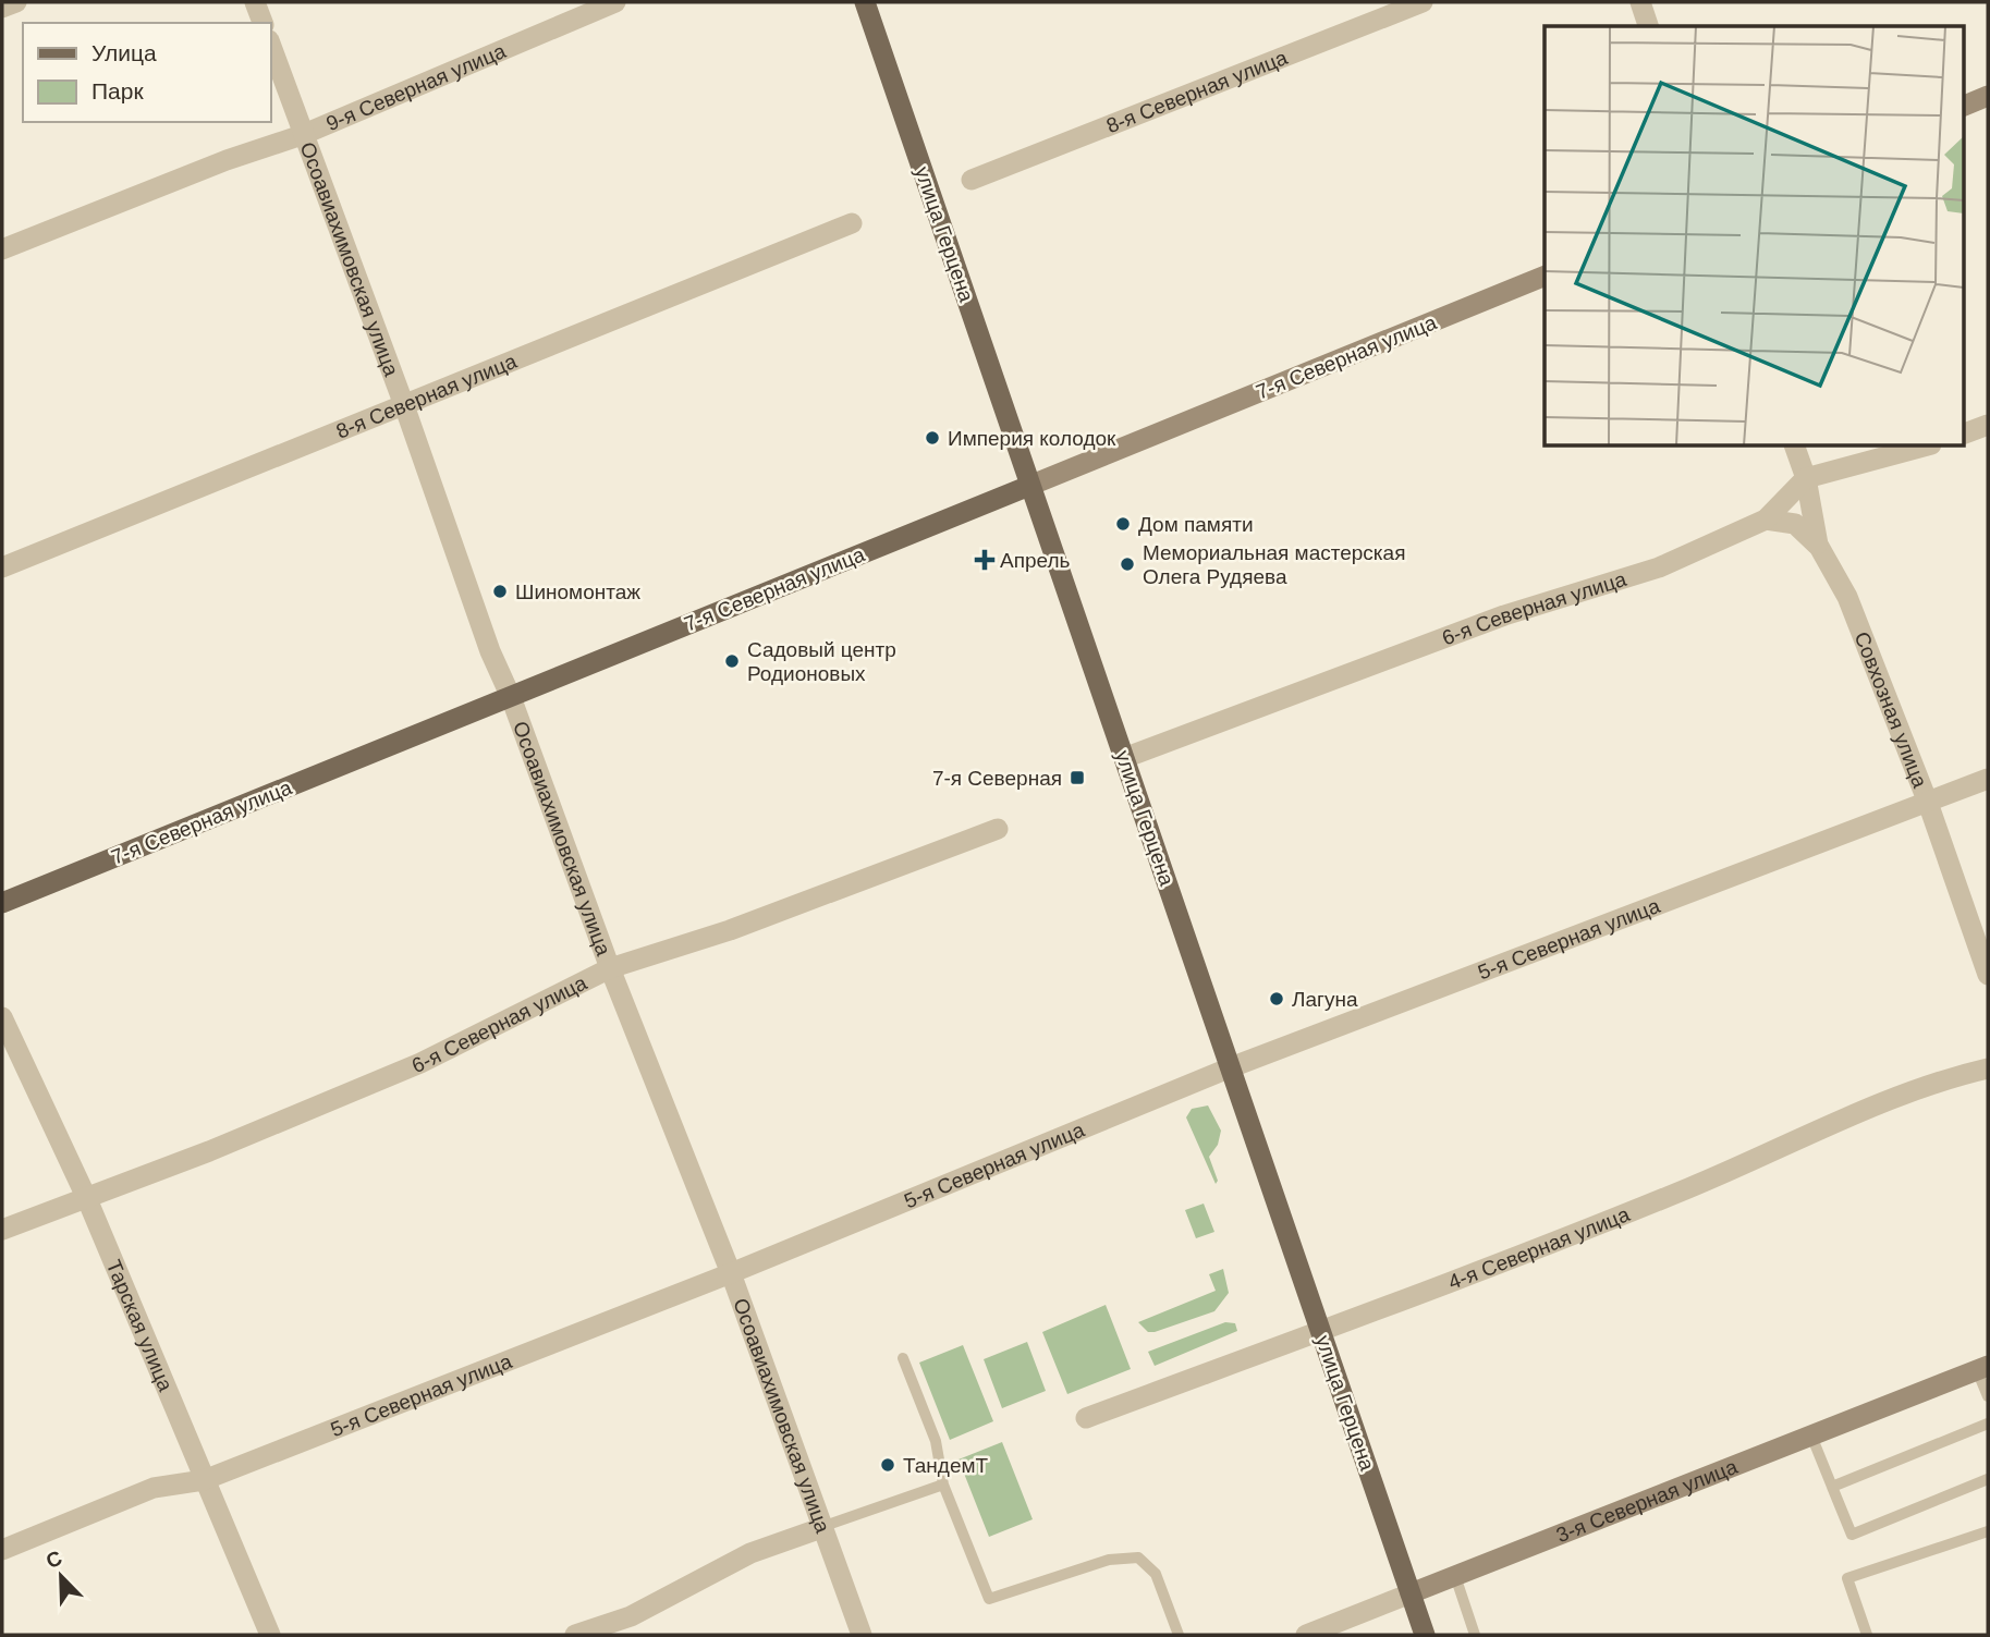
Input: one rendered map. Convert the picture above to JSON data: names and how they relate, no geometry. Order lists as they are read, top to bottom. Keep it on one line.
{"streets":{"main road":["улица Герцена","7-я Северная улица","3-я Северная улица"],"street":["9-я Северная улица","8-я Северная улица","Осоавиахимовская улица","6-я Северная улица","Совхозная улица","5-я Северная улица","4-я Северная улица","Тарская улица"]},"crossings":[["9-я Северная улица","Осоавиахимовская улица"],["8-я Северная улица","Осоавиахимовская улица"],["улица Герцена","7-я Северная улица"],["улица Герцена","6-я Северная улица"],["улица Герцена","5-я Северная улица"],["улица Герцена","4-я Северная улица"],["улица Герцена","3-я Северная улица"],["Осоавиахимовская улица","7-я Северная улица"],["Осоавиахимовская улица","6-я Северная улица"],["Осоавиахимовская улица","5-я Северная улица"],["6-я Северная улица","Совхозная улица"],["6-я Северная улица","Тарская улица"],["Совхозная улица","5-я Северная улица"],["5-я Северная улица","Тарская улица"]],"places":{"other":["Империя колодок","Дом памяти","Мемориальная мастерская Олега Рудяева","Шиномонтаж","Садовый центр Родионовых","Лагуна","ТандемТ"],"health":["Апрель"],"transit":["7-я Северная"]},"legend":["Улица","Парк"],"north":"top left"}
